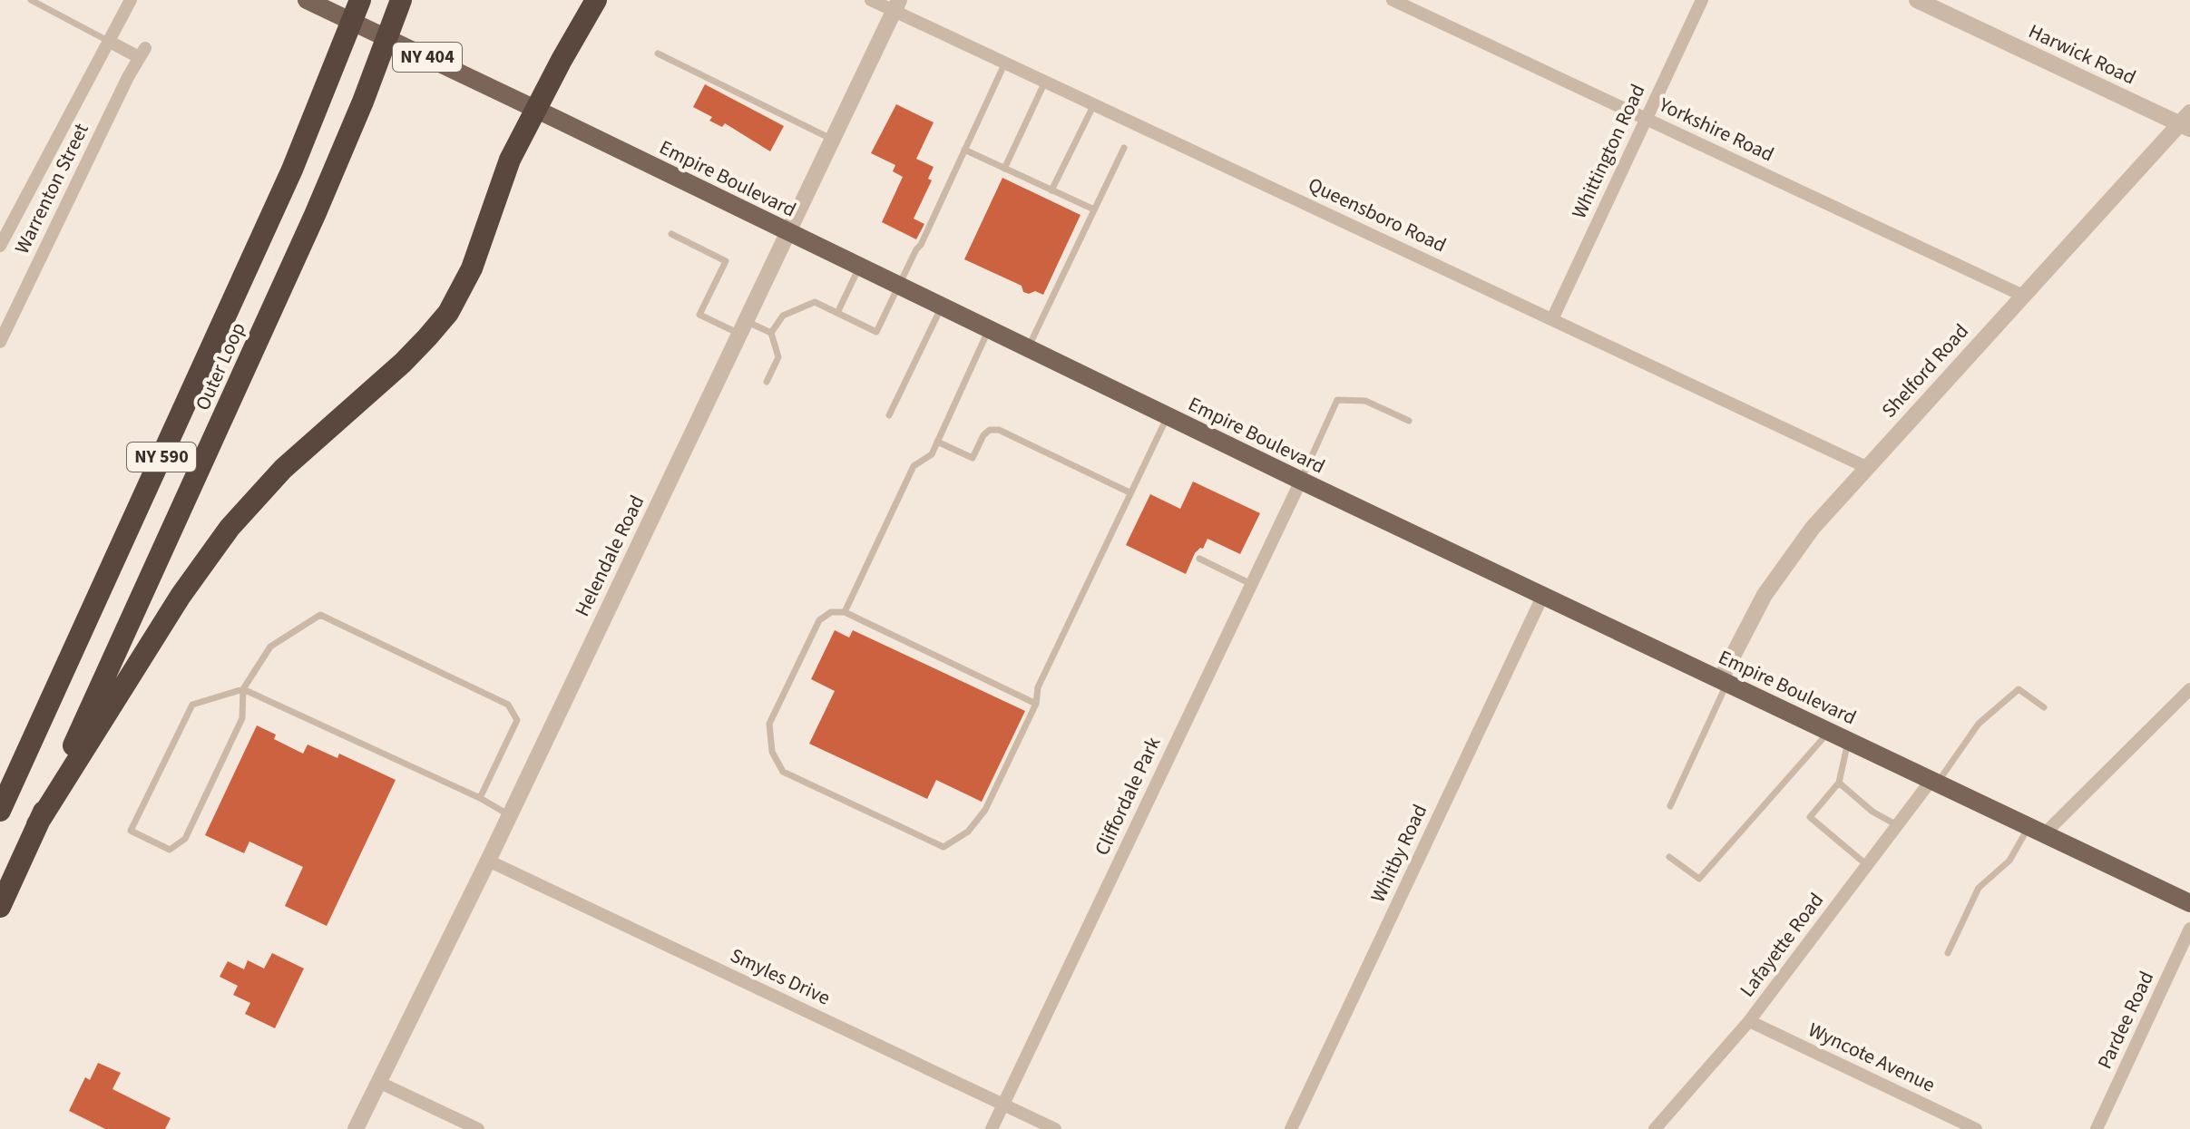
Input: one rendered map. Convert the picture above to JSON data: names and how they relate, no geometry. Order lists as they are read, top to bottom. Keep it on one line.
{"streets":{"highway":["Outer Loop","NY 590"],"main road":["NY 404","Empire Boulevard"],"street":["Harwick Road","Yorkshire Road","Whittington Road","Warrenton Street","Queensboro Road","Shelford Road","Helendale Road","Cliffordale Park","Whitby Road","Lafayette Road","Smyles Drive","Pardee Road","Wyncote Avenue"]},"crossings":[["Harwick Road","Shelford Road"],["Yorkshire Road","Whittington Road"],["Yorkshire Road","Shelford Road"],["Whittington Road","Queensboro Road"],["Empire Boulevard","Shelford Road"],["Empire Boulevard","Helendale Road"],["Empire Boulevard","Cliffordale Park"],["Empire Boulevard","Whitby Road"],["Empire Boulevard","Lafayette Road"],["Queensboro Road","Shelford Road"],["Queensboro Road","Helendale Road"],["Helendale Road","Smyles Drive"],["Cliffordale Park","Smyles Drive"],["Lafayette Road","Wyncote Avenue"]]}
